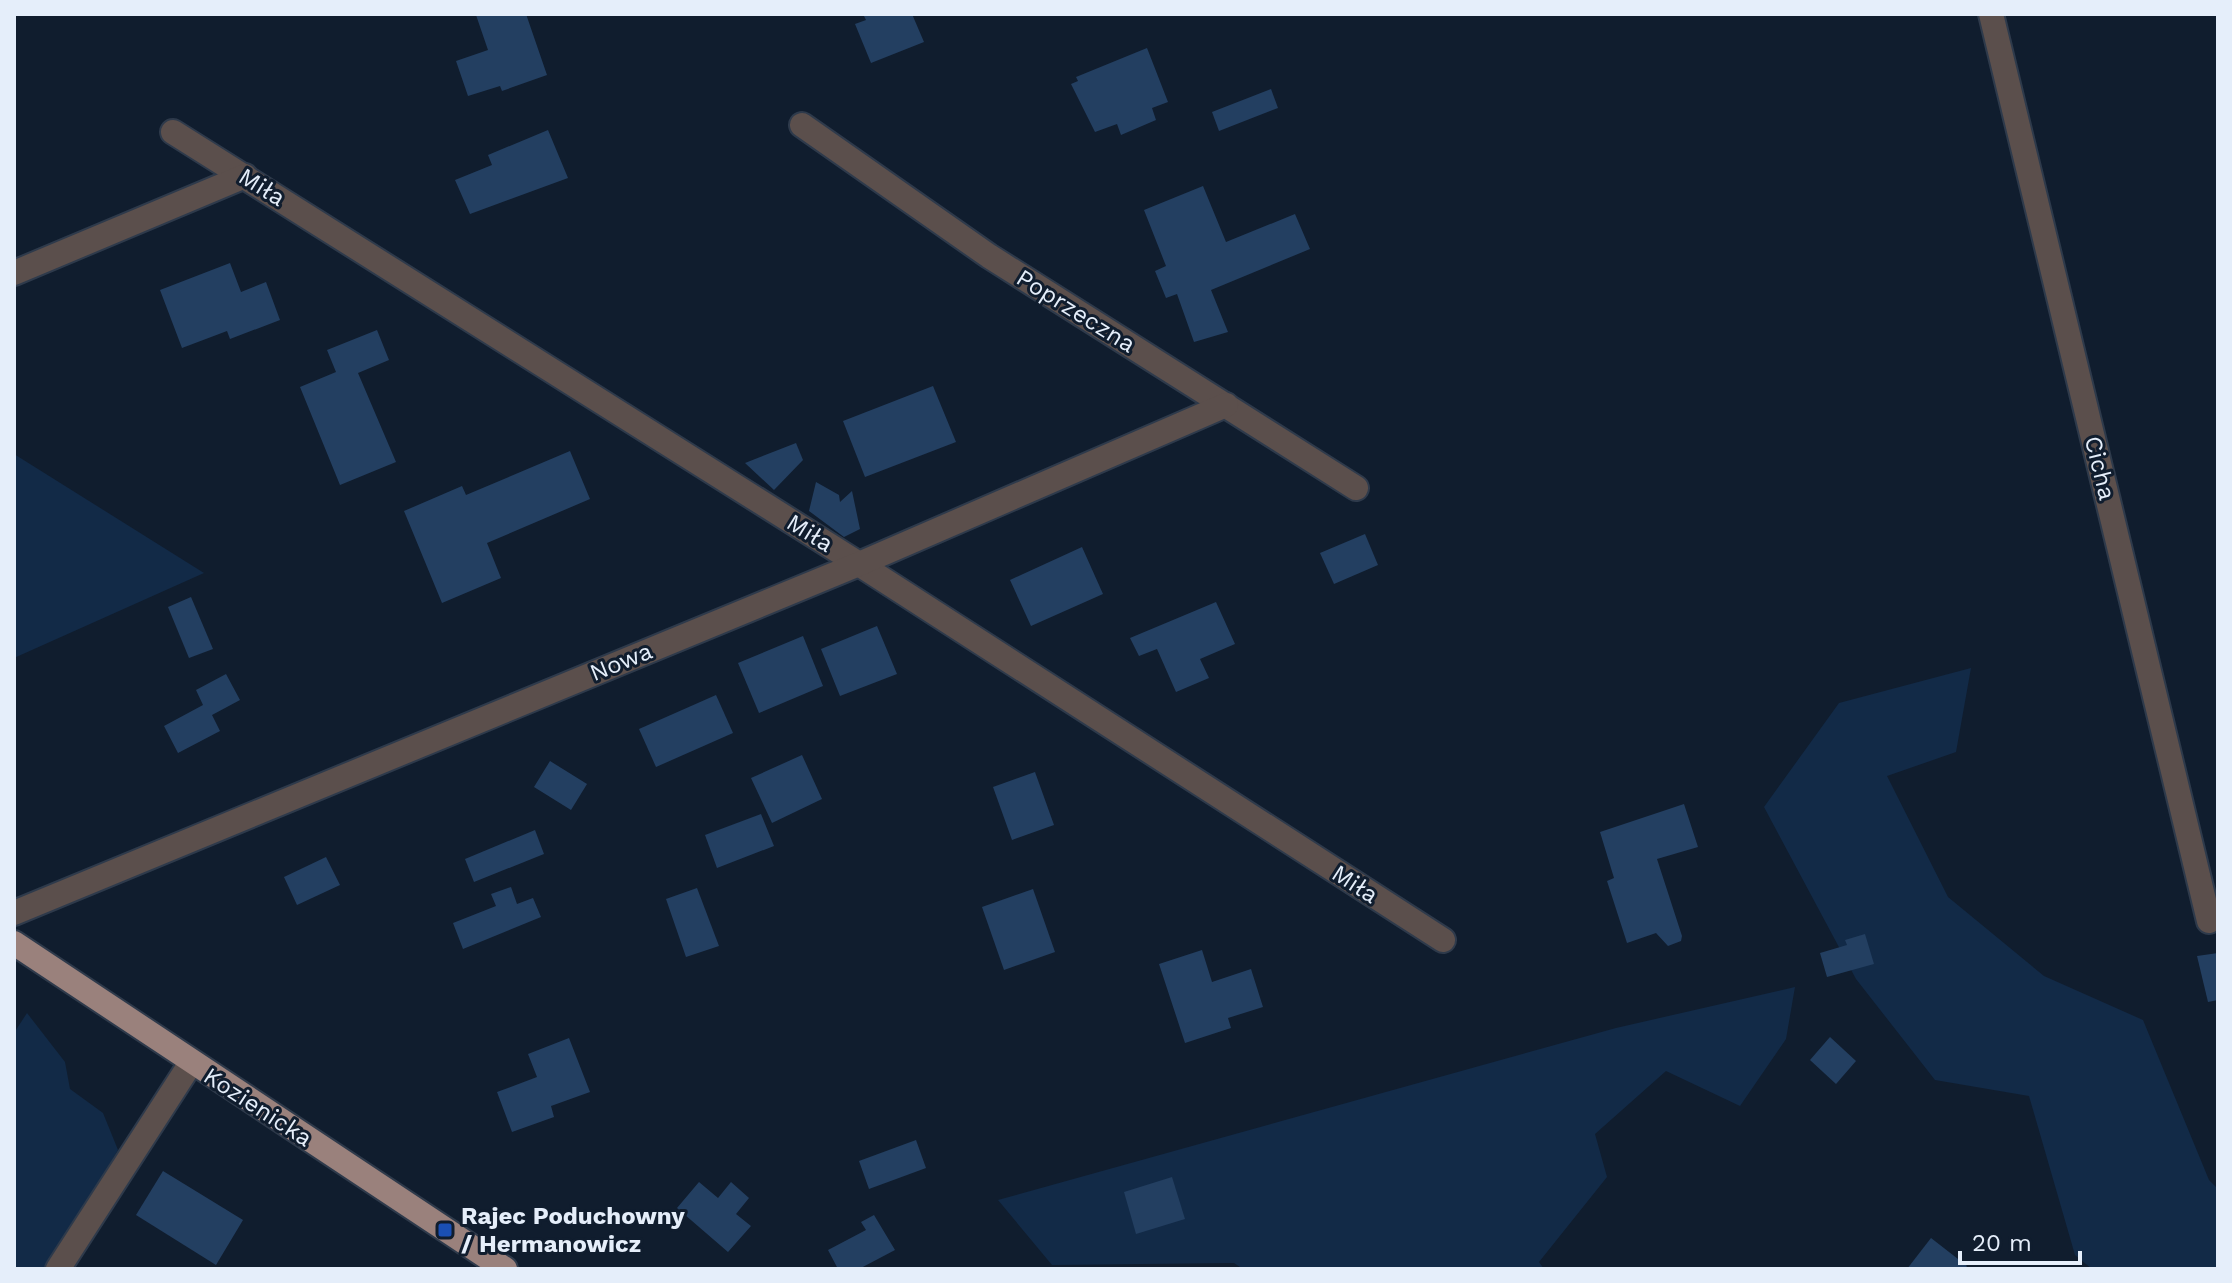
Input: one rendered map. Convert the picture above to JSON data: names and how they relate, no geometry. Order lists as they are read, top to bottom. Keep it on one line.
{"streets":{"main road":["Kozienicka"],"street":["Miła","Poprzeczna","Cicha","Nowa"]},"crossings":[["Miła","Nowa"],["Poprzeczna","Nowa"]],"places":{"transit":["Rajec Poduchowny / Hermanowicz"]},"scale_bar":"20 m"}
